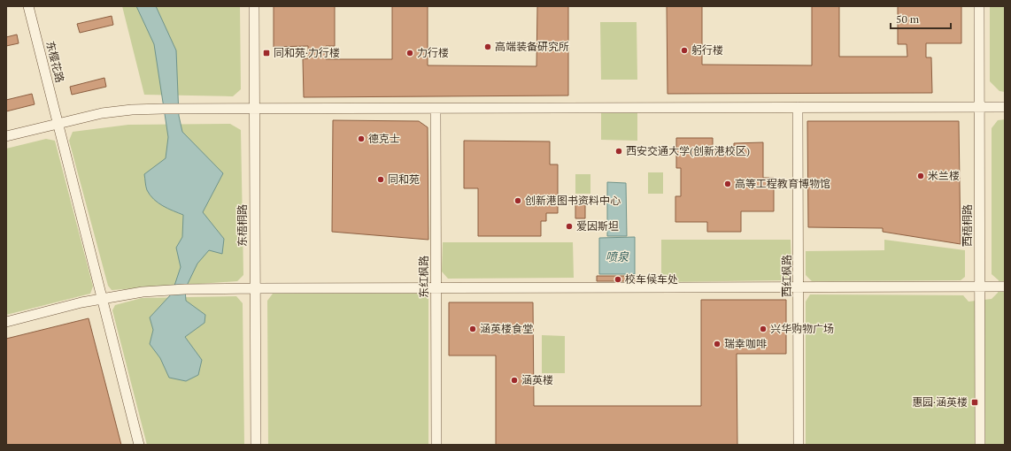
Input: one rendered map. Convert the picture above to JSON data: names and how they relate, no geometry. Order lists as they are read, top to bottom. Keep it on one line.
{"streets":{"street":["东樱花路","东梧桐路","西梧桐路","西红枫路","东红枫路"]},"water":["喷泉"],"places":{"other":["高端装备研究所","躬行楼","力行楼","德克士","西安交通大学(创新港校区)","米兰楼","同和苑","高等工程教育博物馆","创新港图书资料中心","爱因斯坦","校车候车处","涵英楼食堂","兴华购物广场","瑞幸咖啡","涵英楼"],"transit":["同和苑·力行楼","惠园·涵英楼"]},"scale_bar":"50 m"}
